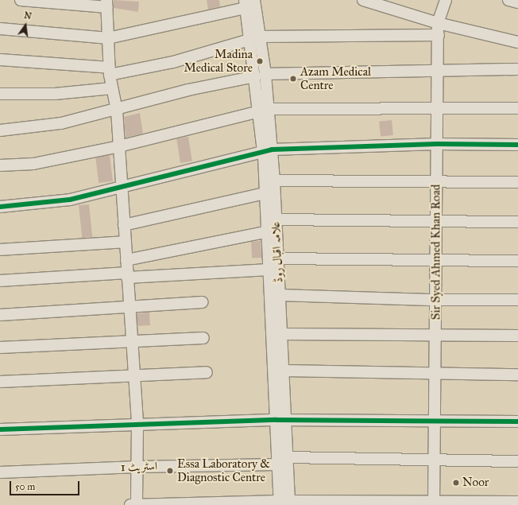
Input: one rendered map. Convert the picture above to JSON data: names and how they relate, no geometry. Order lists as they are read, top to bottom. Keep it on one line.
{"streets":{"street":["علامہ اقبال روڈ","Sir Syed Ahmed Khan Road","اسٹریٹ 1"]},"crossings":[["علامہ اقبال روڈ","اسٹریٹ 1"]],"places":["Madina Medical Store","Azam Medical Centre","Essa Laboratory & Diagnostic Centre","Noor"],"scale_bar":"50 m","north":"top"}
